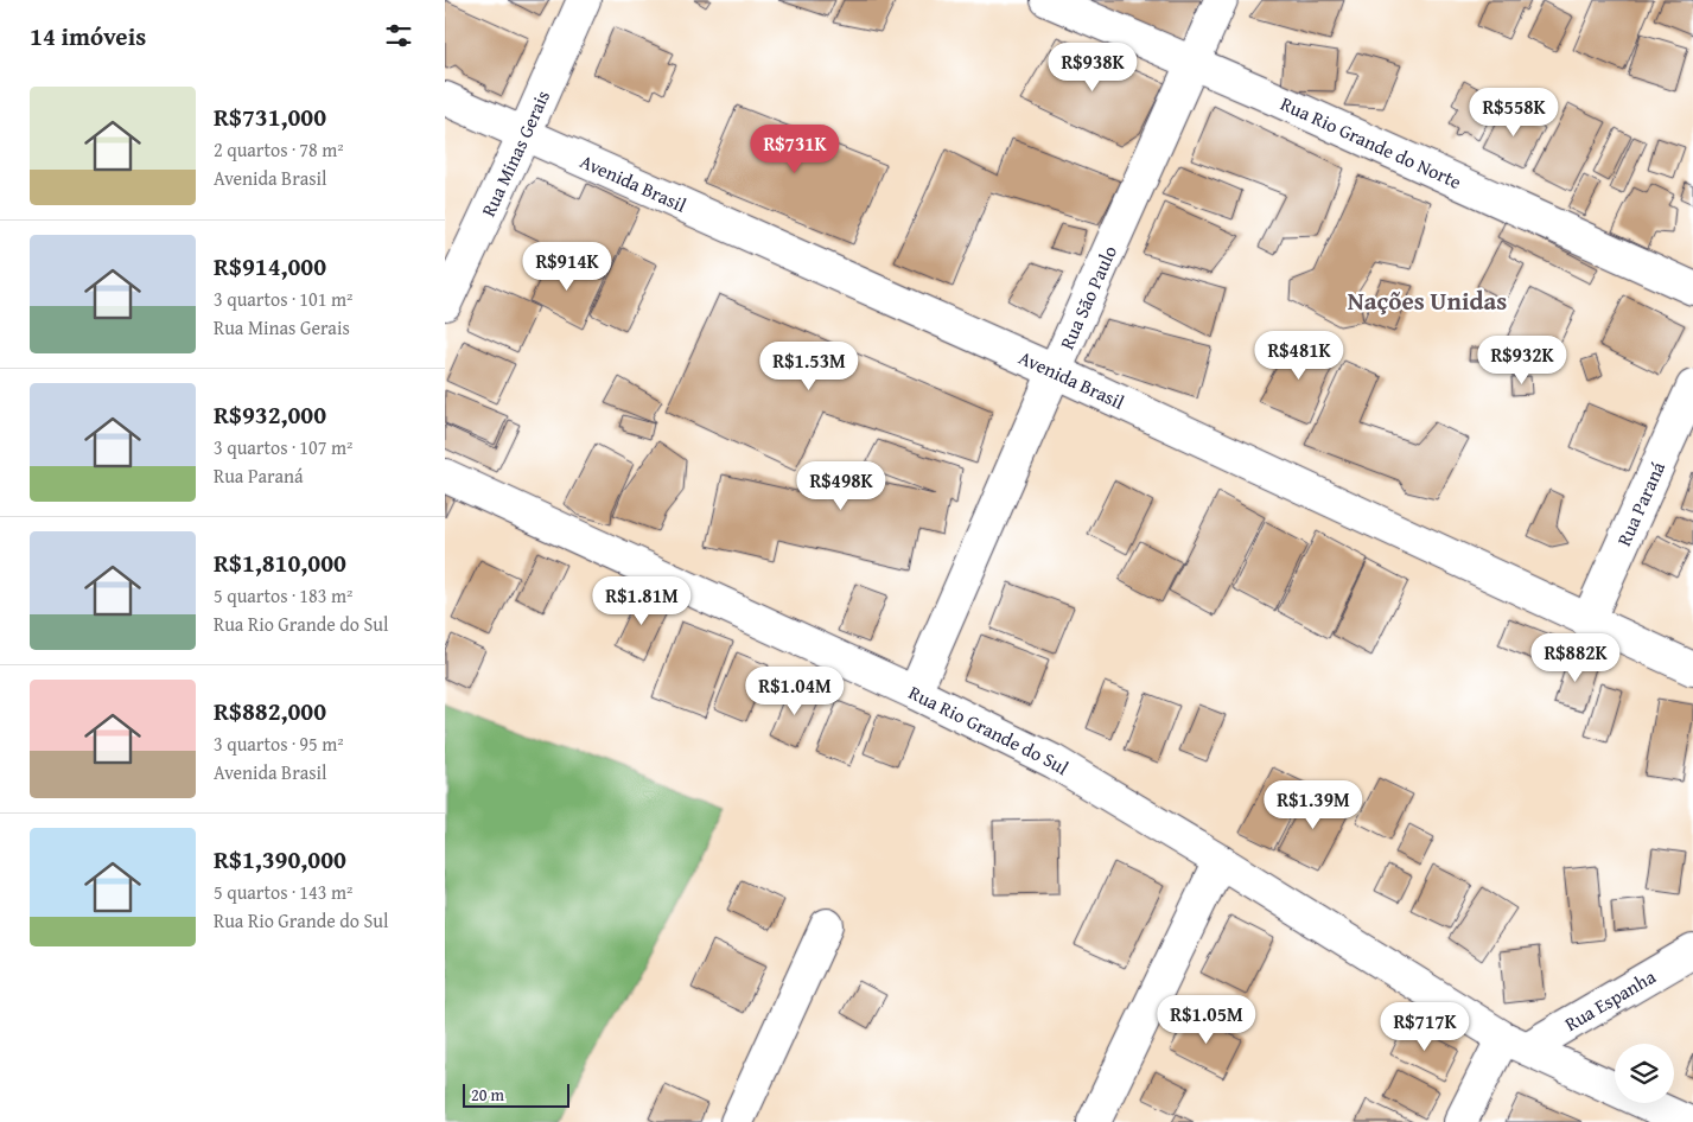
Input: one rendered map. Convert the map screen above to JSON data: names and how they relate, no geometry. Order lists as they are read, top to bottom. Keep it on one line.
{"streets":{"street":["Rua Rio Grande do Norte","Rua Minas Gerais","Avenida Brasil","Rua São Paulo","Rua Paraná","Rua Rio Grande do Sul","Rua Espanha"]},"crossings":[["Rua Rio Grande do Norte","Rua São Paulo"],["Rua Minas Gerais","Avenida Brasil"],["Avenida Brasil","Rua São Paulo"],["Avenida Brasil","Rua Paraná"],["Rua São Paulo","Rua Rio Grande do Sul"],["Rua Rio Grande do Sul","Rua Espanha"]],"districts":["Nações Unidas"],"scale_bar":"20 m","page":{"heading":"14 imóveis","price":["R$938K","R$558K","R$731K","R$914K","R$481K","R$932K","R$1.53M","R$498K","R$1.81M","R$882K","R$1.04M","R$1.39M","R$1.05M","R$717K"],"list":[{"name":"R$731,000","note":"2 quartos · 78 m² · Avenida Brasil"},{"name":"R$914,000","note":"3 quartos · 101 m² · Rua Minas Gerais"},{"name":"R$932,000","note":"3 quartos · 107 m² · Rua Paraná"},{"name":"R$1,810,000","note":"5 quartos · 183 m² · Rua Rio Grande do Sul"},{"name":"R$882,000","note":"3 quartos · 95 m² · Avenida Brasil"},{"name":"R$1,390,000","note":"5 quartos · 143 m² · Rua Rio Grande do Sul"}],"scale":"20 m"}}
